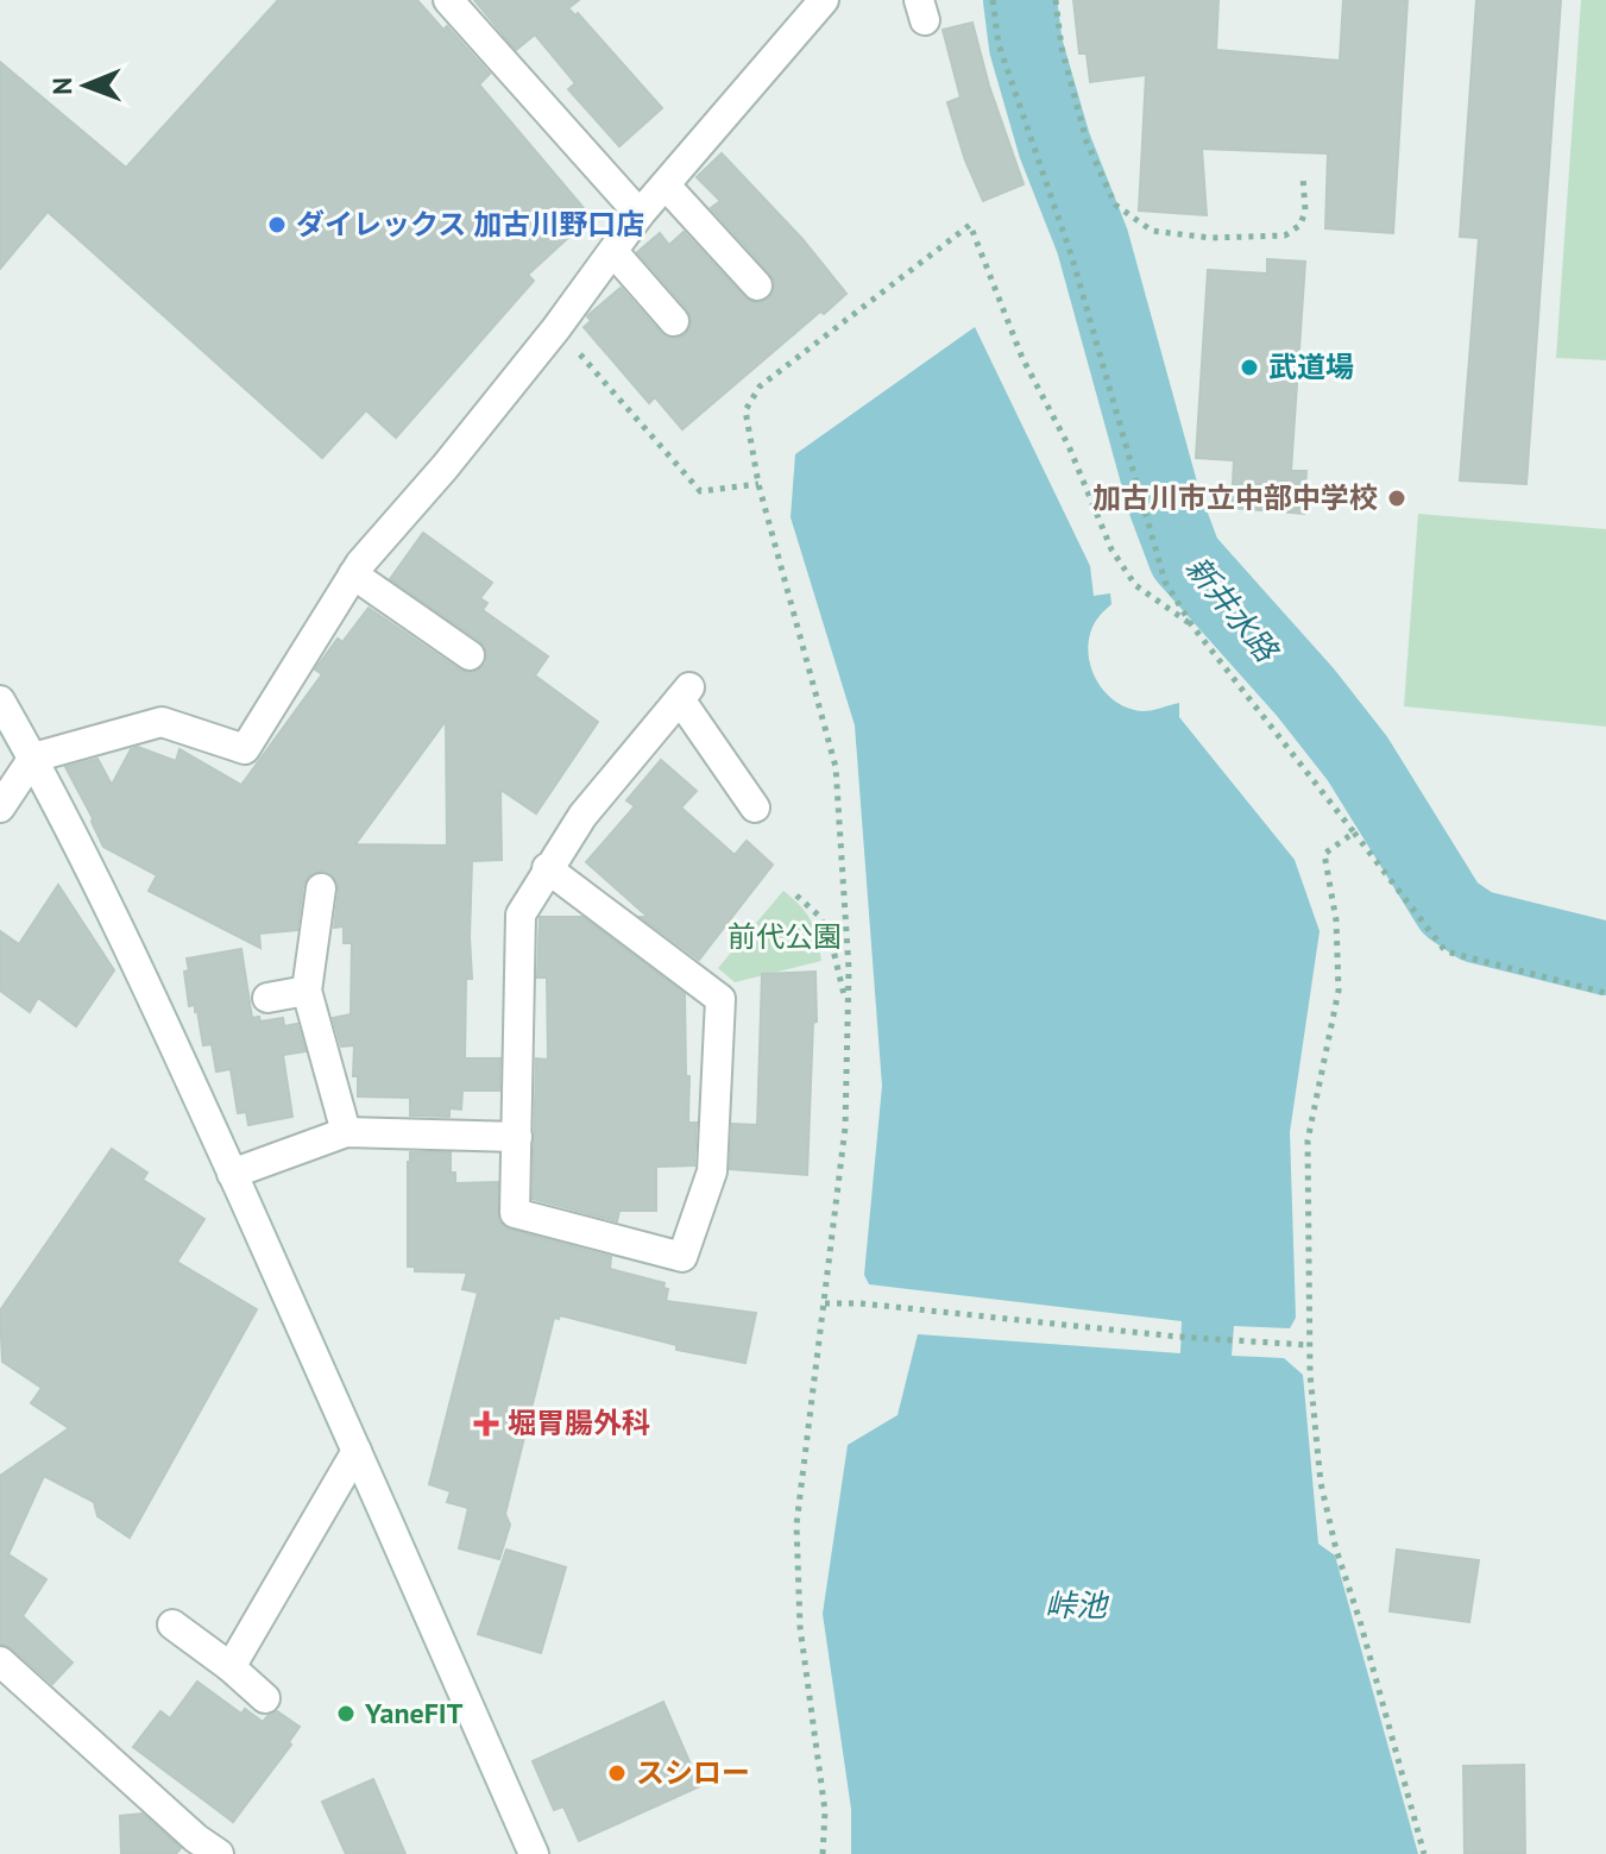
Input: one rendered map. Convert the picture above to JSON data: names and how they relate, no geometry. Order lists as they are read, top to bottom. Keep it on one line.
{"water":["新井水路","峠池"],"parks":["前代公園"],"places":{"other":["ダイレックス 加古川野口店","武道場","加古川市立中部中学校","YaneFIT","スシロー"],"health":["堀胃腸外科"]},"north":"left"}
